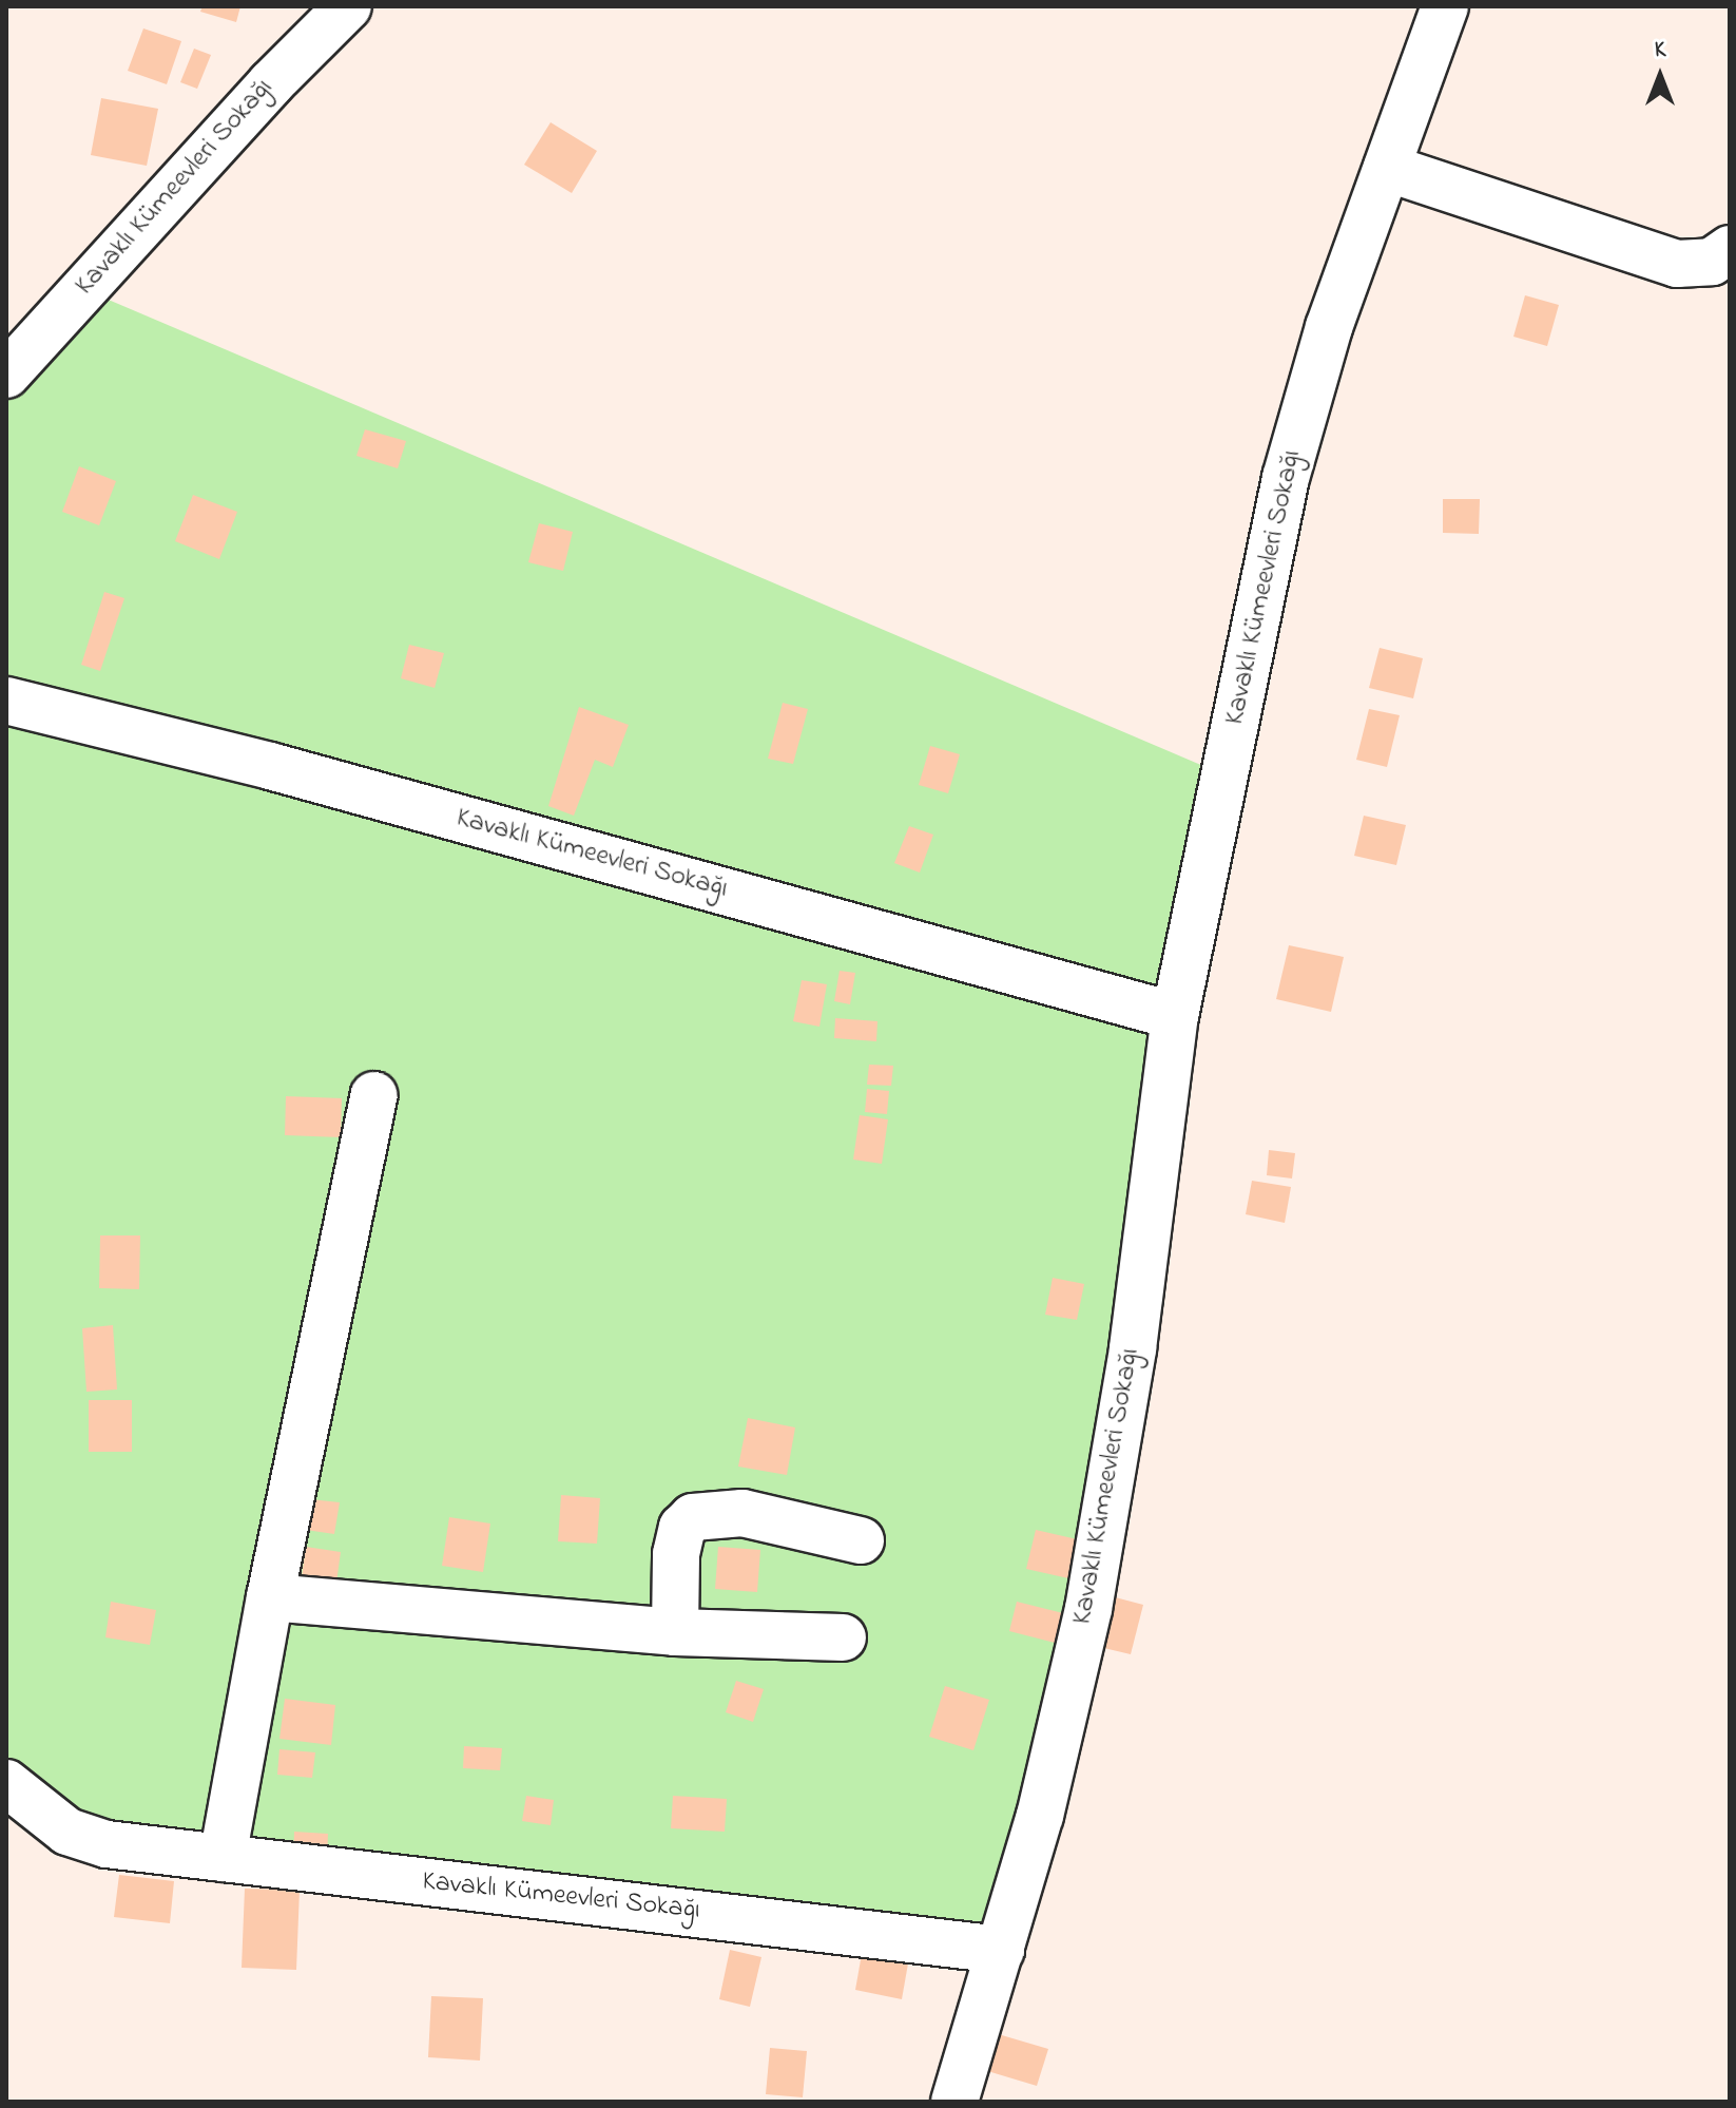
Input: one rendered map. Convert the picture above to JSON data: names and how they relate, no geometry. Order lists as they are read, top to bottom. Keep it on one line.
{"streets":{"street":["Kavaklı Kümeevleri Sokağı"]},"north":"top"}
